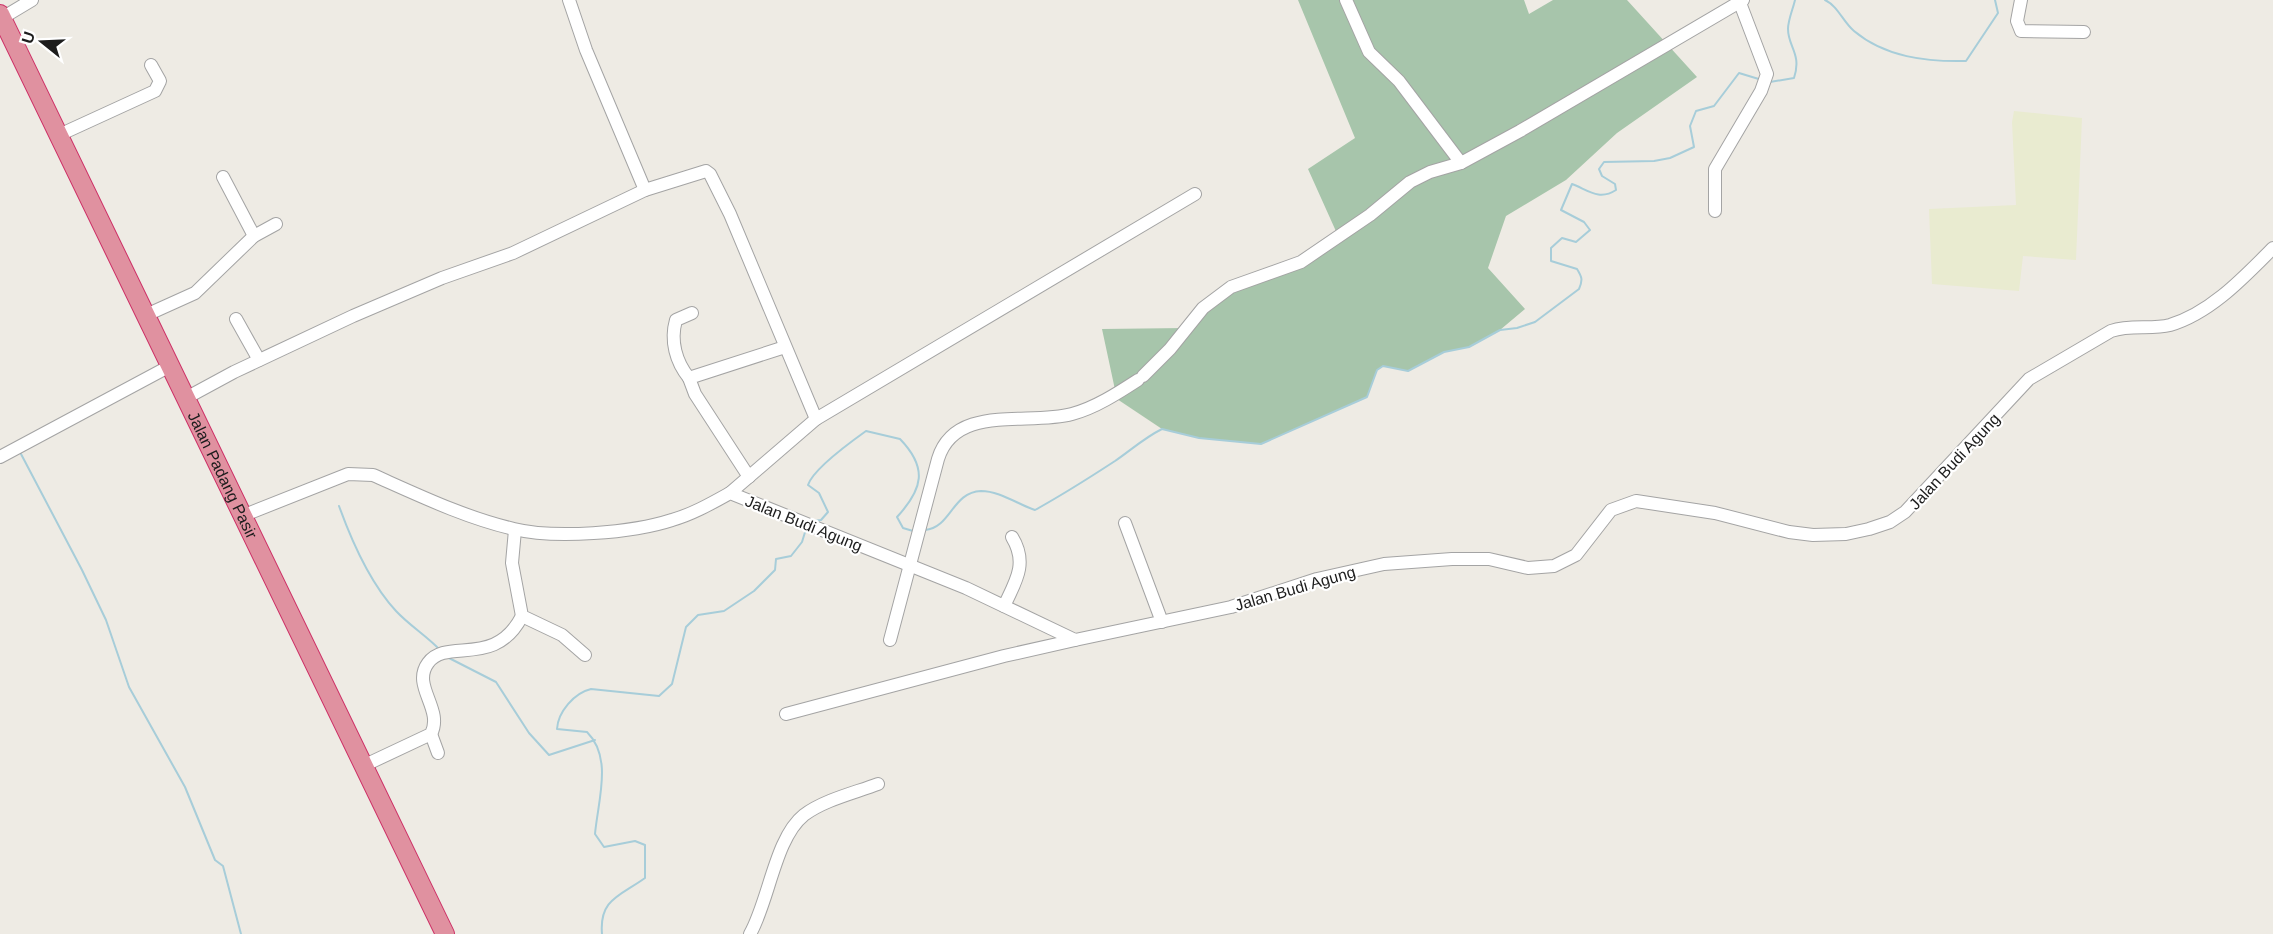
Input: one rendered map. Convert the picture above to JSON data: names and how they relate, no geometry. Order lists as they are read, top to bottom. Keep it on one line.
{"streets":{"highway":["Jalan Padang Pasir"],"street":["Jalan Budi Agung"]},"crossings":[["Jalan Budi Agung","Jalan Padang Pasir"]],"north":"left"}
